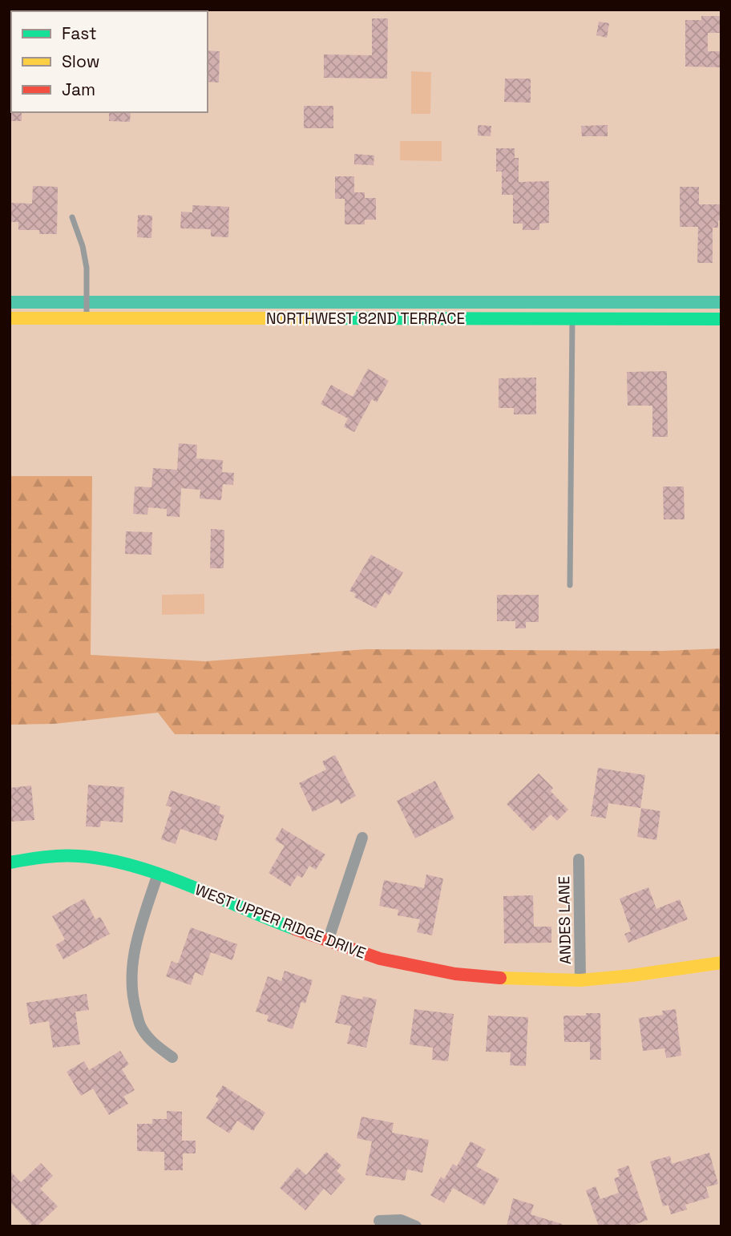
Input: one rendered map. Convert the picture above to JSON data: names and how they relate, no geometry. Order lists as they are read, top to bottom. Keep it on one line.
{"streets":{"street":["NORTHWEST 82ND TERRACE","ANDES LANE","WEST UPPER RIDGE DRIVE"]},"crossings":[["ANDES LANE","WEST UPPER RIDGE DRIVE"]],"legend":["Fast","Slow","Jam"]}
